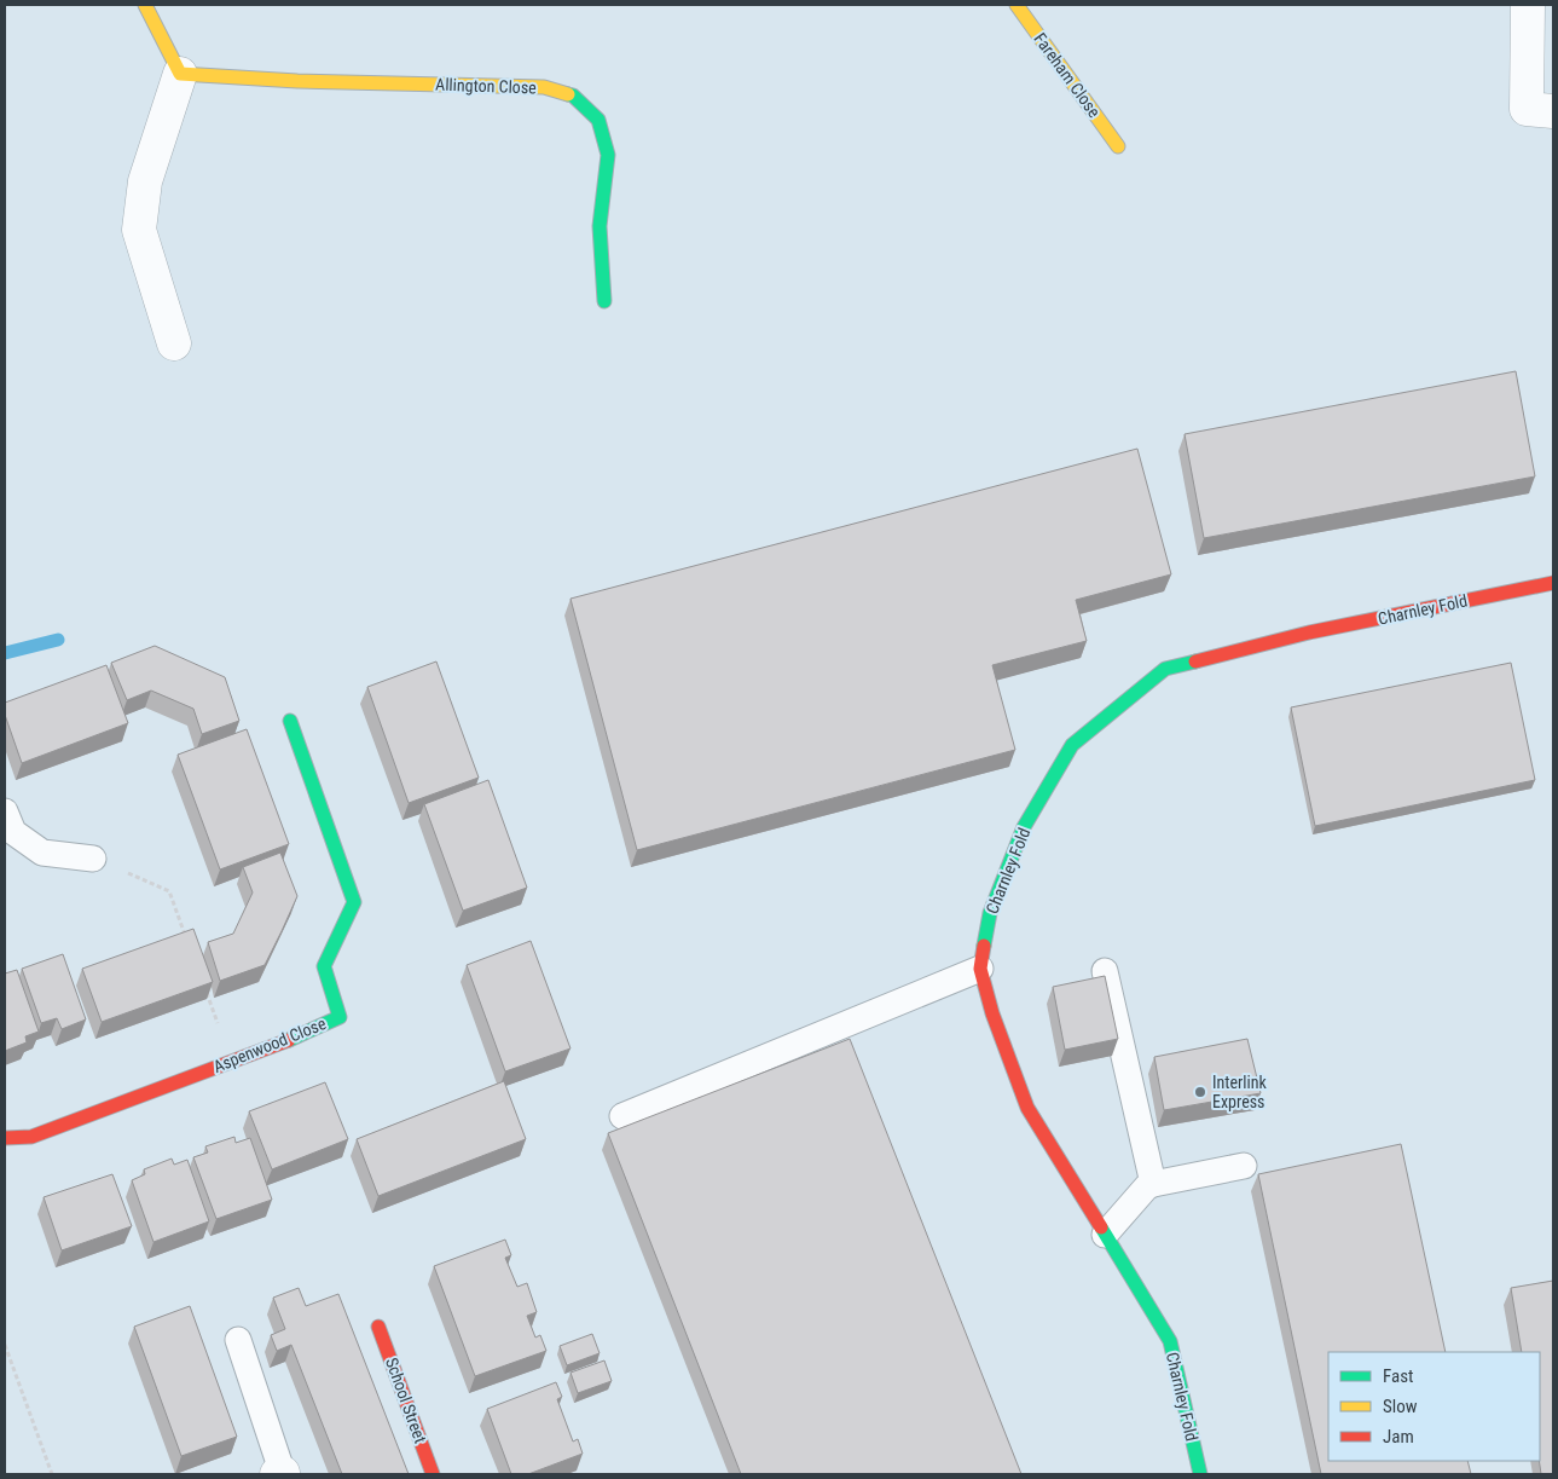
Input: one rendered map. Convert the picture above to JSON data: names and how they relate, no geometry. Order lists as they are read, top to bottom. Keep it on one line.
{"streets":{"street":["Fareham Close","Allington Close","Charnley Fold","Aspenwood Close","School Street"]},"places":["Interlink Express"],"legend":["Fast","Slow","Jam"]}
